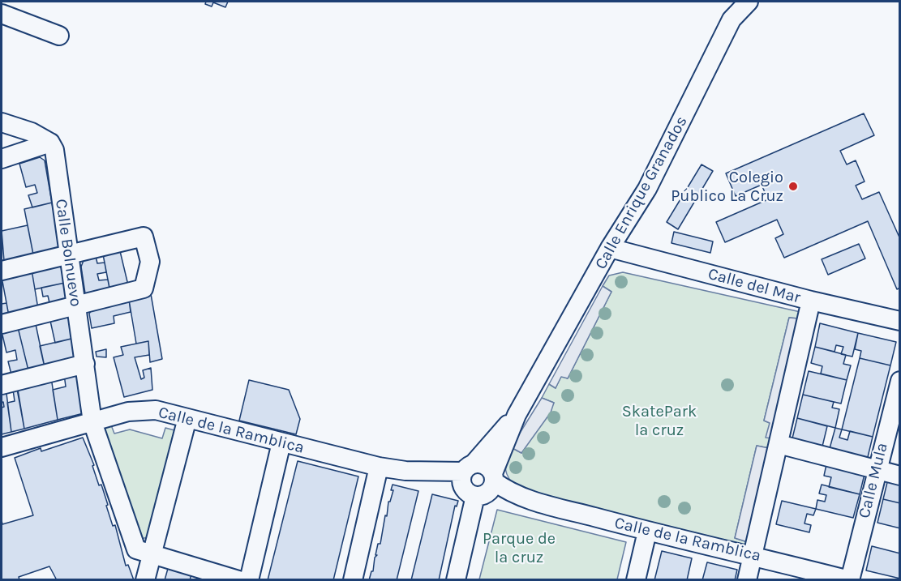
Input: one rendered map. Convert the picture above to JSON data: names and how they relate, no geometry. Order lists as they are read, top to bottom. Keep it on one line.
{"streets":{"street":["Calle Enrique Granados","Calle Bolnuevo","Calle del Mar","Calle de la Ramblica","Calle Mula"]},"crossings":[["Calle Enrique Granados","Calle del Mar"],["Calle Enrique Granados","Calle de la Ramblica"],["Calle Bolnuevo","Calle de la Ramblica"],["Calle de la Ramblica","Calle Mula"]],"parks":["SkatePark la cruz","Parque de la cruz"],"places":["Colegio Público La Cruz"]}
